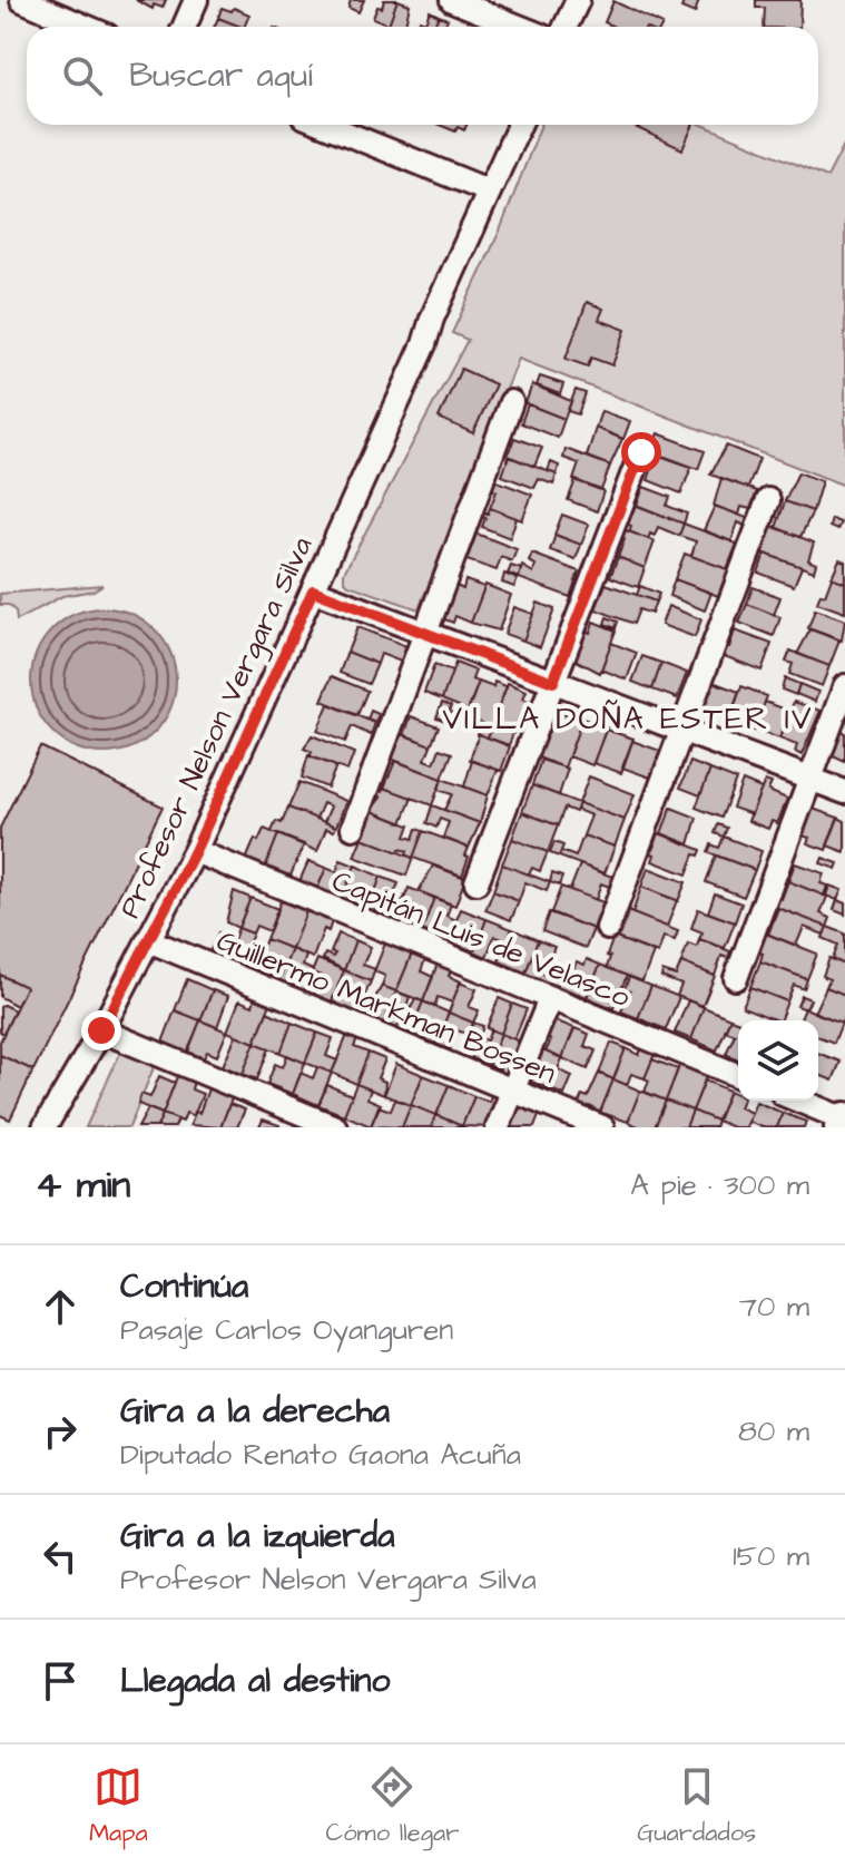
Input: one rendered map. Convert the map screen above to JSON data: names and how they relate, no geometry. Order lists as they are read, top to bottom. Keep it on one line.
{"streets":{"street":["Profesor Nelson Vergara Silva","Capitán Luis de Velasco","Guillermo Markman Bossen"]},"crossings":[["Profesor Nelson Vergara Silva","Capitán Luis de Velasco"],["Profesor Nelson Vergara Silva","Guillermo Markman Bossen"]],"districts":["VILLA DOÑA ESTER IV"],"page":{"search":"Buscar aquí","heading":["4 min","A pie · 300 m"],"list":[["Continúa","Pasaje Carlos Oyanguren","70 m"],["Gira a la derecha","Diputado Renato Gaona Acuña","80 m"],["Gira a la izquierda","Profesor Nelson Vergara Silva","150 m"],"Llegada al destino"],"nav":["Mapa","Cómo llegar","Guardados"]}}
